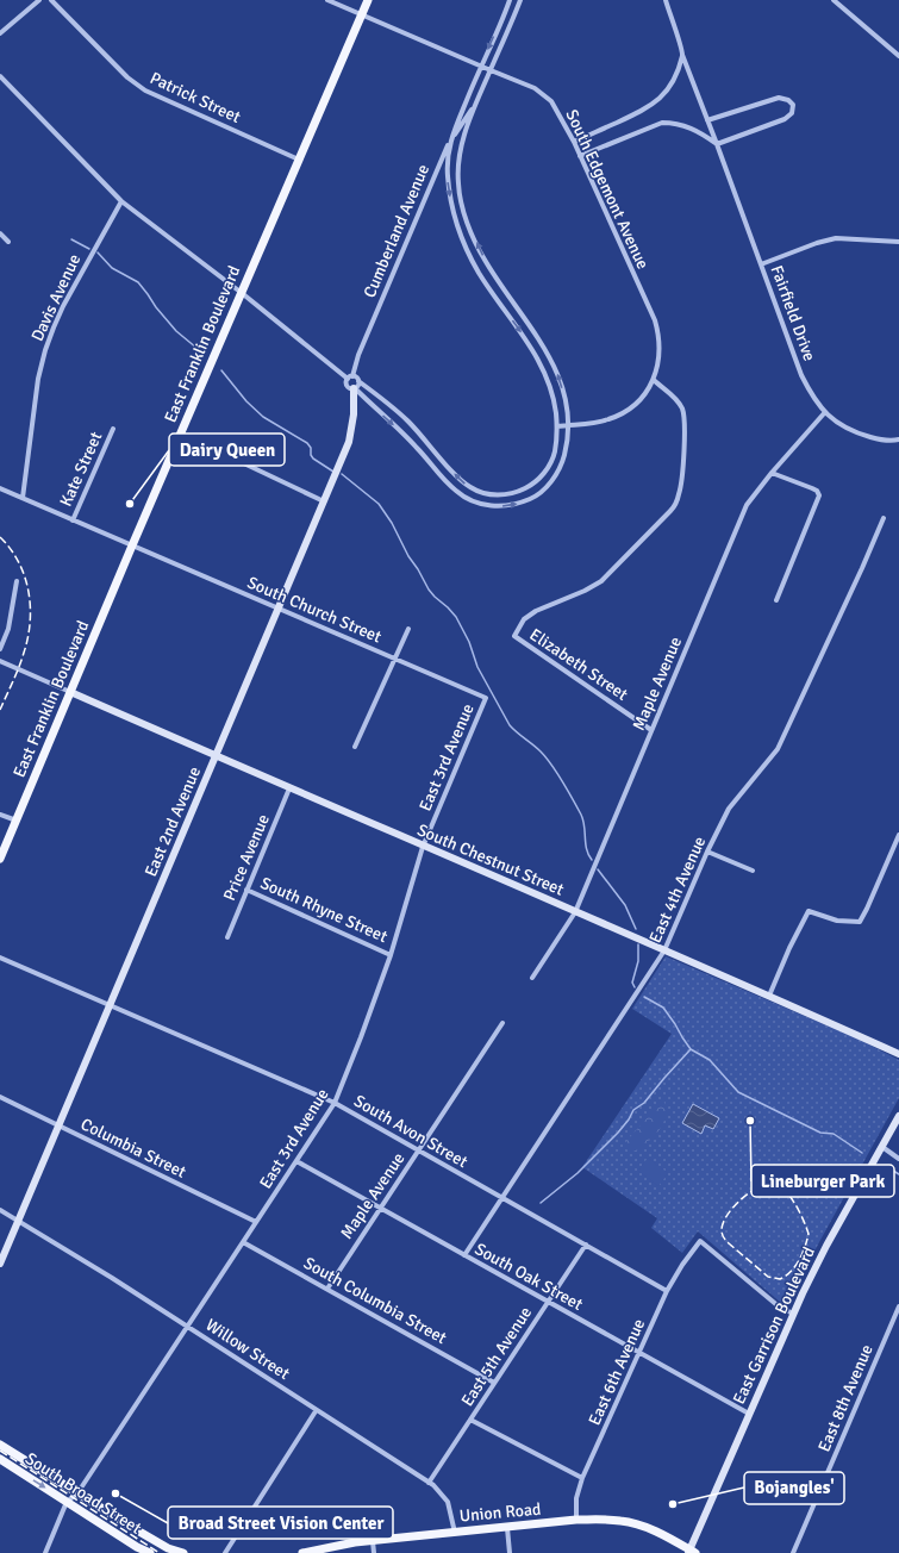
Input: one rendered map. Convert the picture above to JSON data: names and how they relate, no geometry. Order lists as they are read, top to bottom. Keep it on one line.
{"streets":{"main road":["East Franklin Boulevard","South Broad Street","Union Road"],"street":["Patrick Street","South Edgemont Avenue","Cumberland Avenue","Davis Avenue","Fairfield Drive","Kate Street","South Church Street","Elizabeth Street","Maple Avenue","East 3rd Avenue","East 2nd Avenue","Price Avenue","South Chestnut Street","East 4th Avenue","South Rhyne Street","South Avon Street","Columbia Street","South Oak Street","South Columbia Street","East Garrison Boulevard","Willow Street","East 5th Avenue","East 6th Avenue","East 8th Avenue"]},"crossings":[["Patrick Street","East Franklin Boulevard"],["South Edgemont Avenue","East Franklin Boulevard"],["South Edgemont Avenue","Elizabeth Street"],["Cumberland Avenue","East 2nd Avenue"],["Davis Avenue","South Church Street"],["Fairfield Drive","Maple Avenue"],["East Franklin Boulevard","South Church Street"],["East Franklin Boulevard","South Chestnut Street"],["Kate Street","South Church Street"],["South Church Street","East 3rd Avenue"],["South Church Street","East 2nd Avenue"],["Elizabeth Street","Maple Avenue"],["Maple Avenue","South Chestnut Street"],["Maple Avenue","South Avon Street"],["Maple Avenue","South Oak Street"],["Maple Avenue","South Columbia Street"],["East 3rd Avenue","South Chestnut Street"],["East 3rd Avenue","South Rhyne Street"],["East 3rd Avenue","South Avon Street"],["East 3rd Avenue","Columbia Street"],["East 3rd Avenue","South Oak Street"],["East 3rd Avenue","South Columbia Street"],["East 3rd Avenue","Willow Street"],["East 3rd Avenue","South Broad Street"],["East 2nd Avenue","South Chestnut Street"],["East 2nd Avenue","South Avon Street"],["East 2nd Avenue","Columbia Street"],["East 2nd Avenue","Willow Street"],["Price Avenue","South Chestnut Street"],["Price Avenue","South Rhyne Street"],["South Chestnut Street","East 4th Avenue"],["East 4th Avenue","South Avon Street"],["East 4th Avenue","South Oak Street"],["South Avon Street","East 5th Avenue"],["South Avon Street","East 6th Avenue"],["South Oak Street","East Garrison Boulevard"],["South Oak Street","East 5th Avenue"],["South Oak Street","East 6th Avenue"],["South Columbia Street","East 5th Avenue"],["East Garrison Boulevard","East 6th Avenue"],["East Garrison Boulevard","Union Road"],["Willow Street","East 5th Avenue"],["Willow Street","Union Road"],["East 6th Avenue","Union Road"]],"places":["Dairy Queen","Lineburger Park","Broad Street Vision Center","Bojangles'"]}
